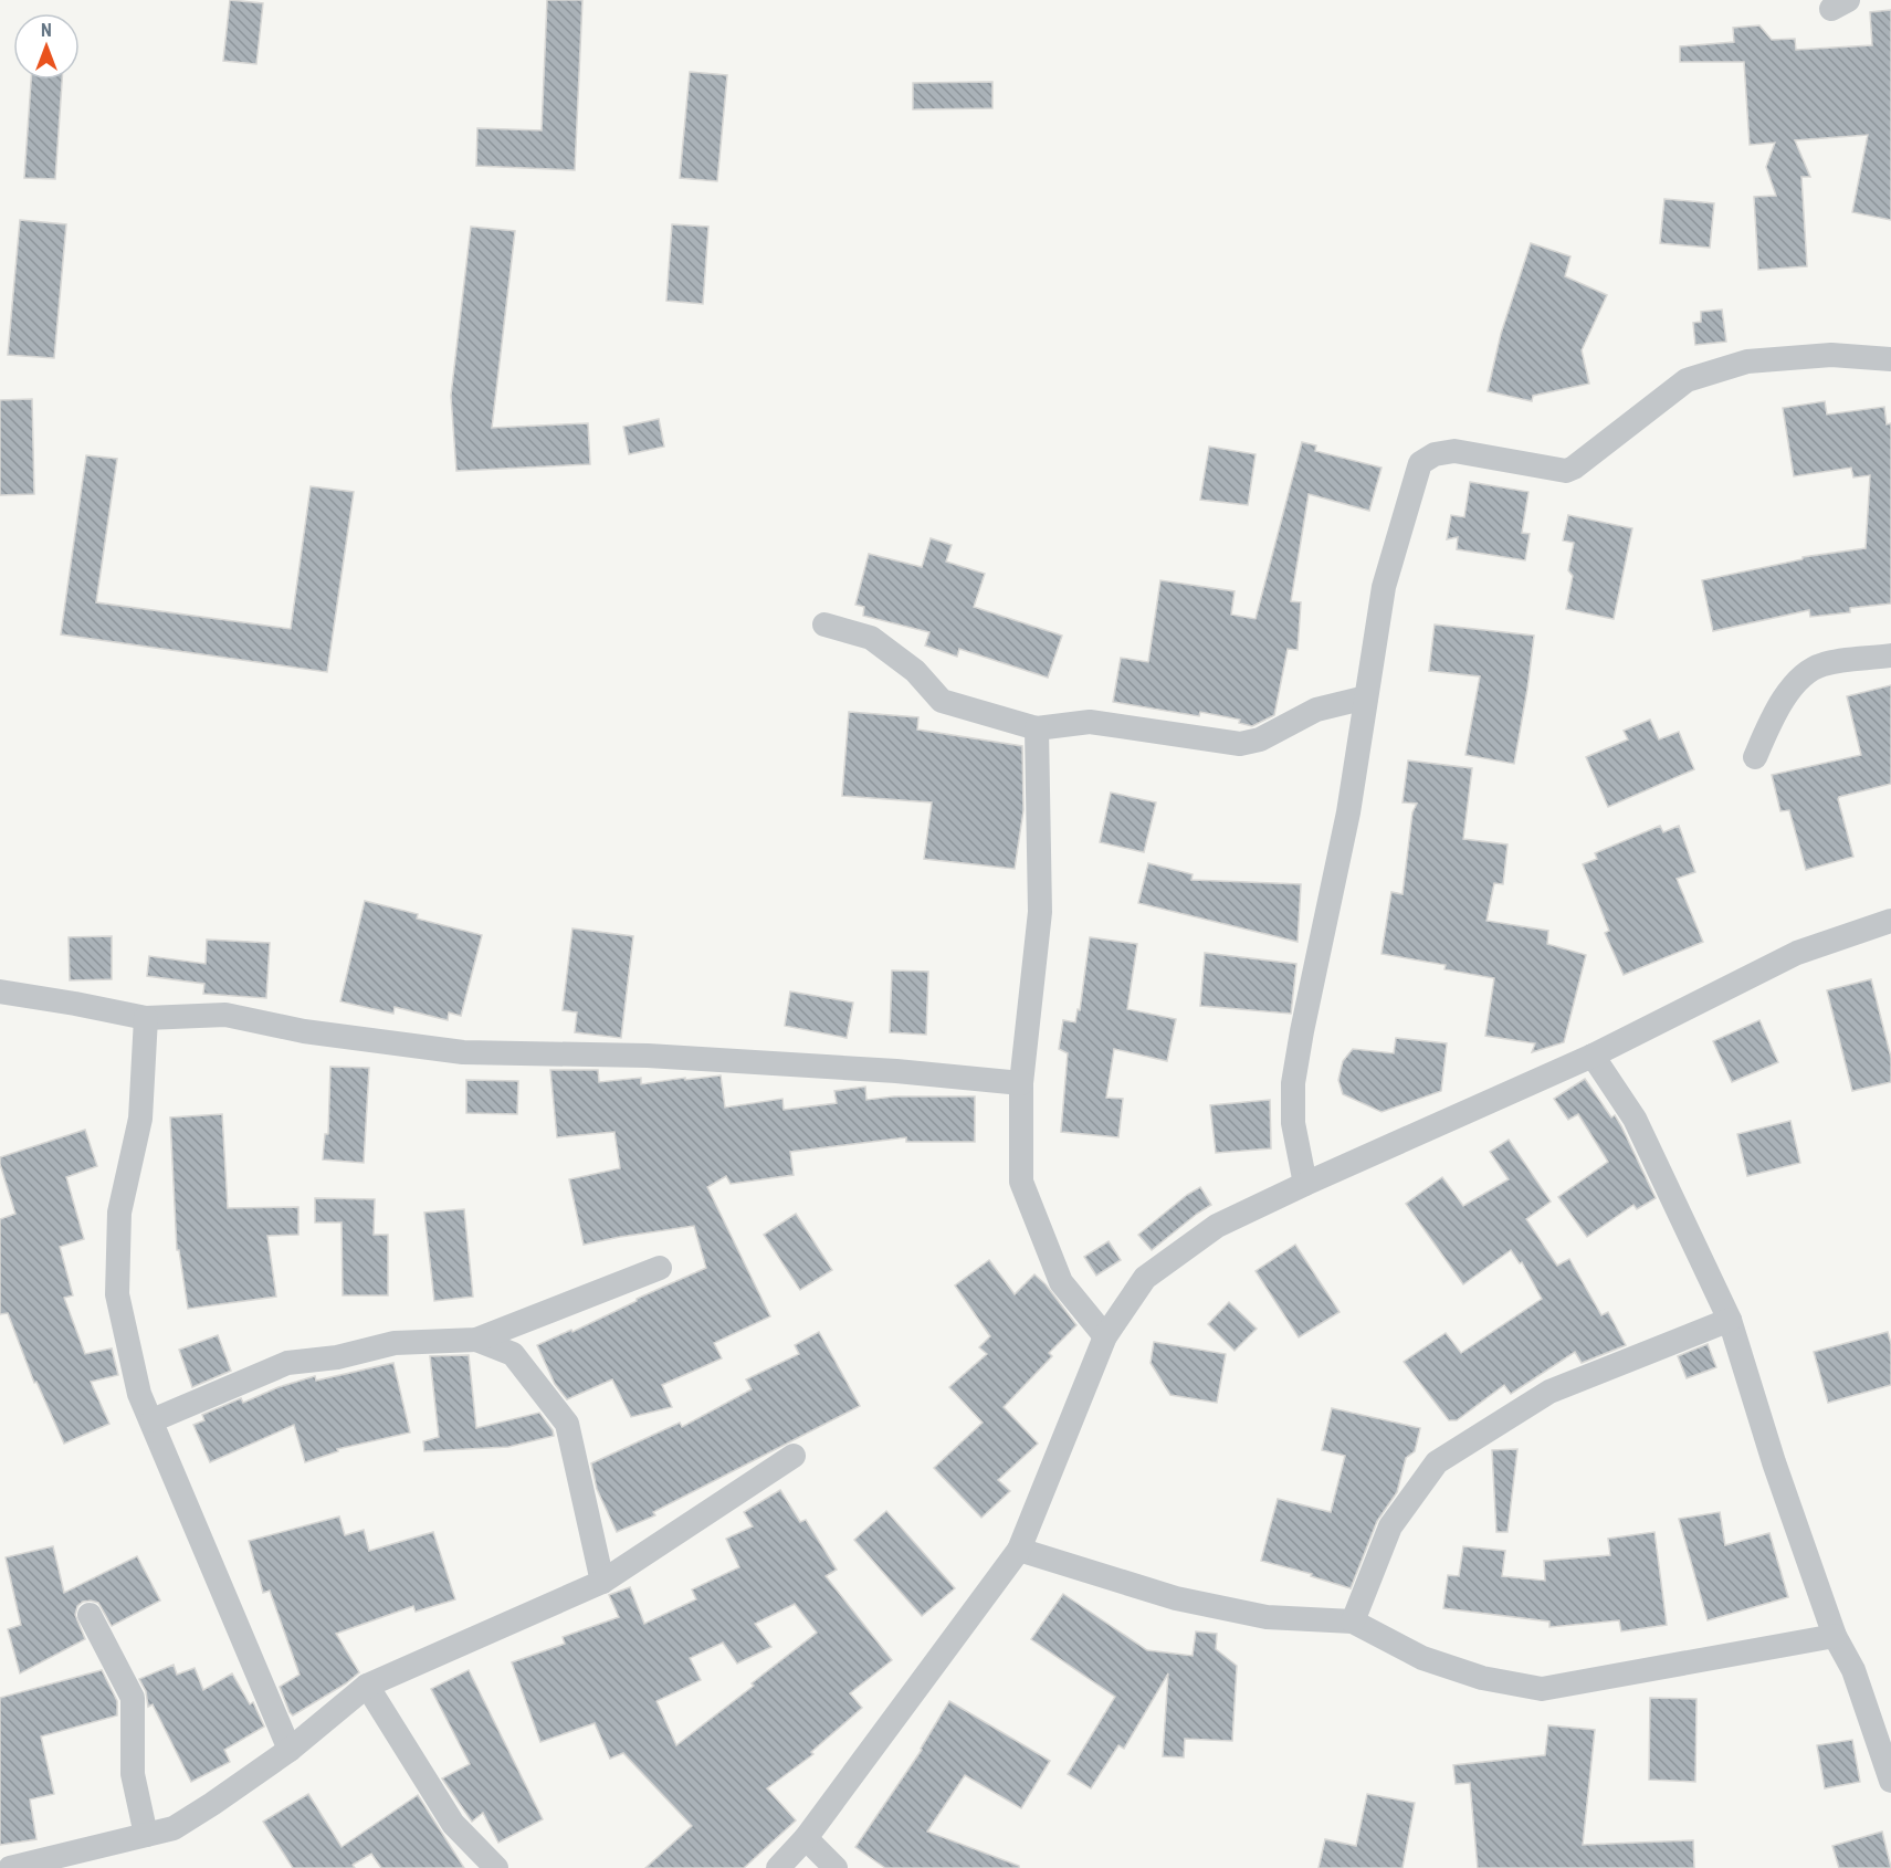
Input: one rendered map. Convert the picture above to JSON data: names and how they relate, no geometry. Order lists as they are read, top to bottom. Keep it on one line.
{"north":"top"}
